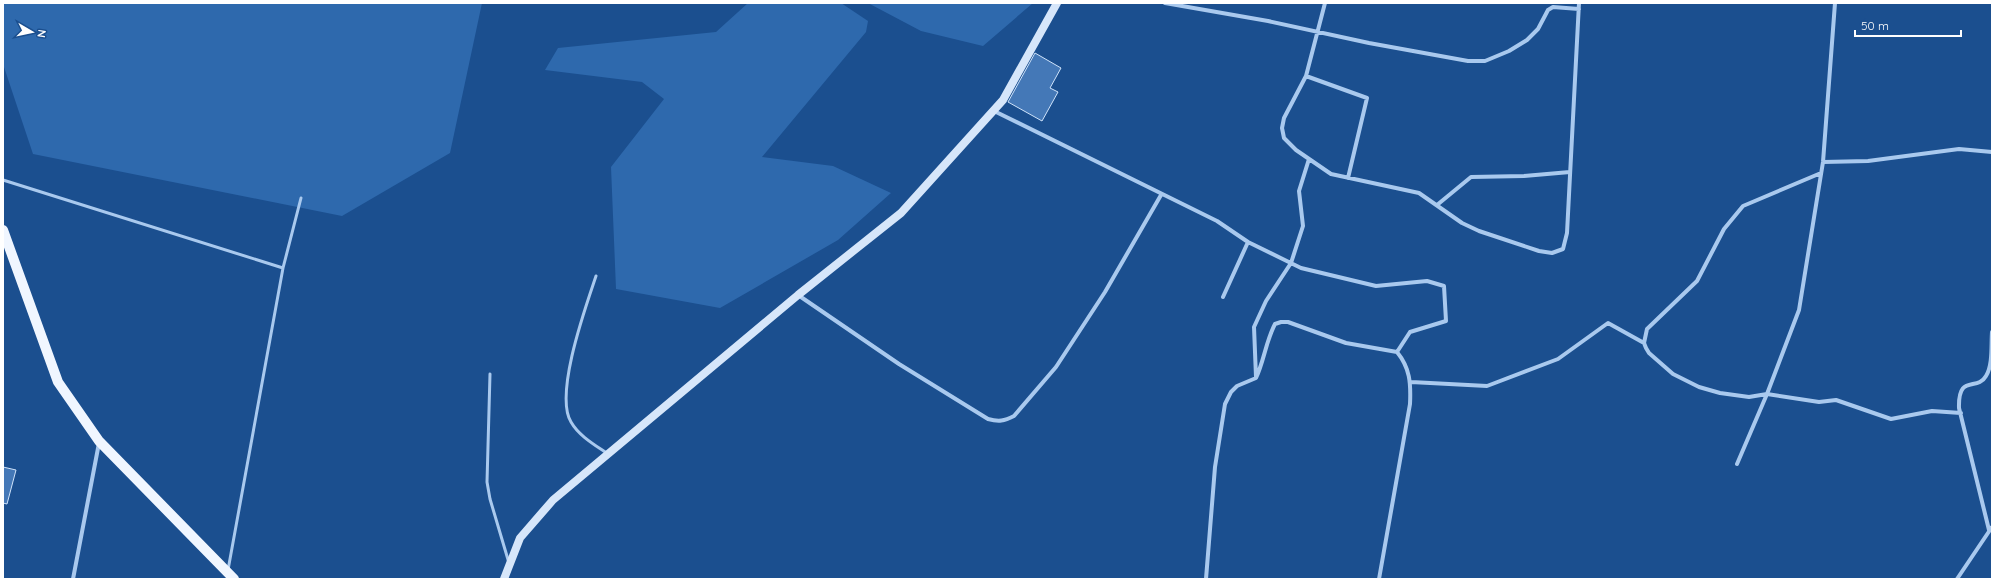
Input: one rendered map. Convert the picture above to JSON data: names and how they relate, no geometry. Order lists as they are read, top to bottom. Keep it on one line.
{"scale_bar":"50 m","north":"right"}
